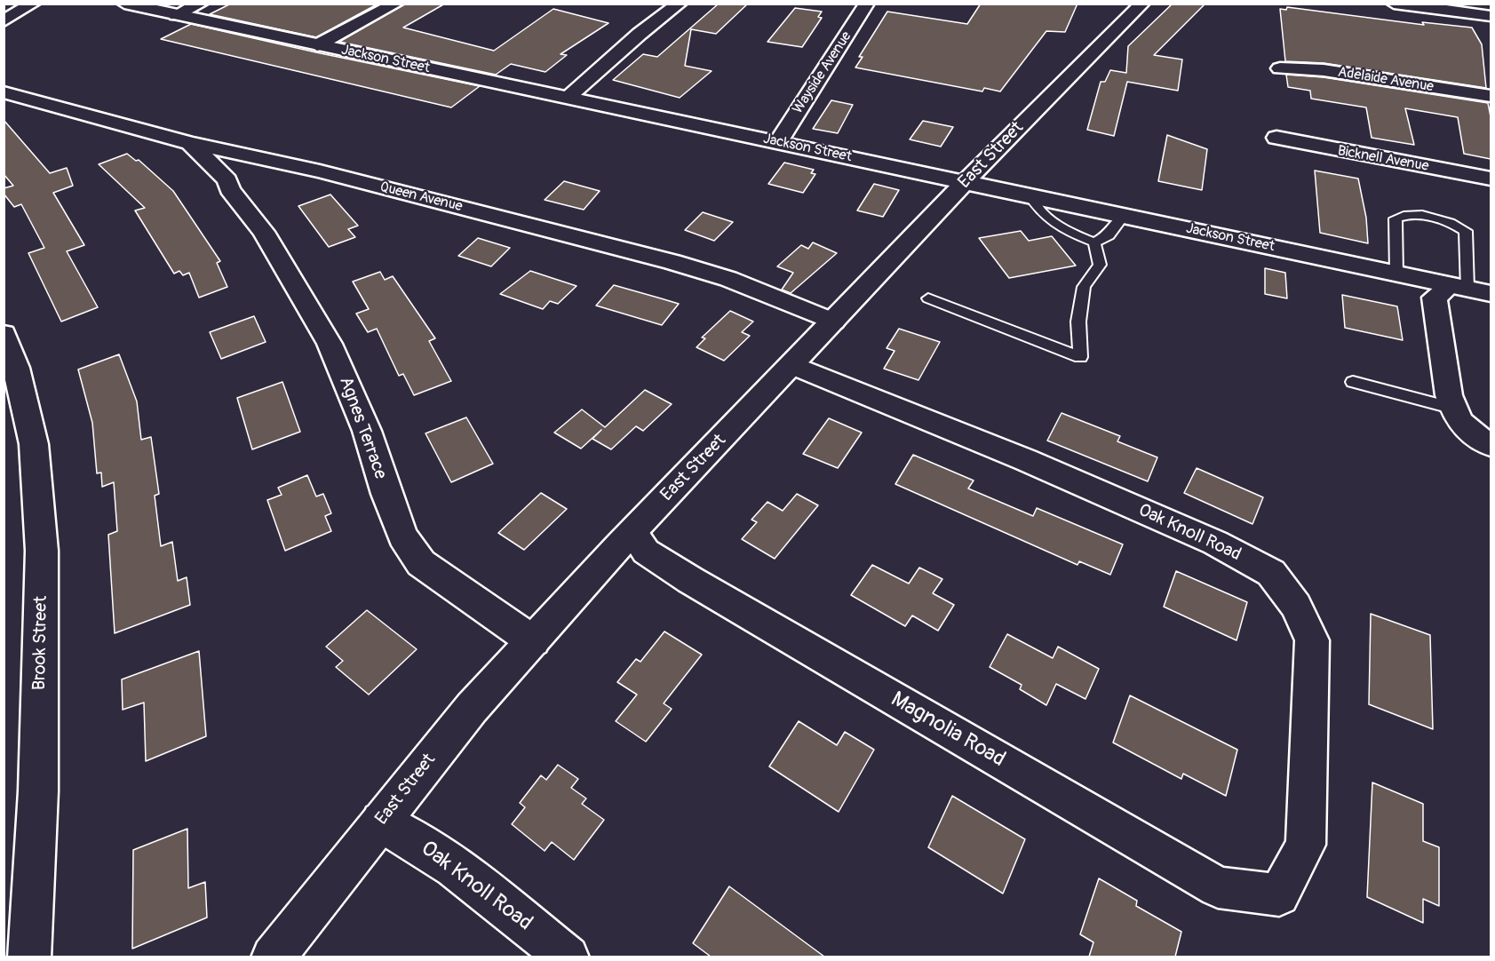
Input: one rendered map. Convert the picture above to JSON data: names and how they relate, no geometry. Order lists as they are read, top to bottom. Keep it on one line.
{"streets":{"street":["Jackson Street","Wayside Avenue","Adelaide Avenue","East Street","Bicknell Avenue","Queen Avenue","Agnes Terrace","Oak Knoll Road","Brook Street","Magnolia Road"]},"crossings":[["Jackson Street","Wayside Avenue"],["Jackson Street","East Street"],["East Street","Queen Avenue"],["East Street","Agnes Terrace"],["East Street","Oak Knoll Road"],["East Street","Magnolia Road"],["Queen Avenue","Agnes Terrace"],["Oak Knoll Road","Magnolia Road"]]}
